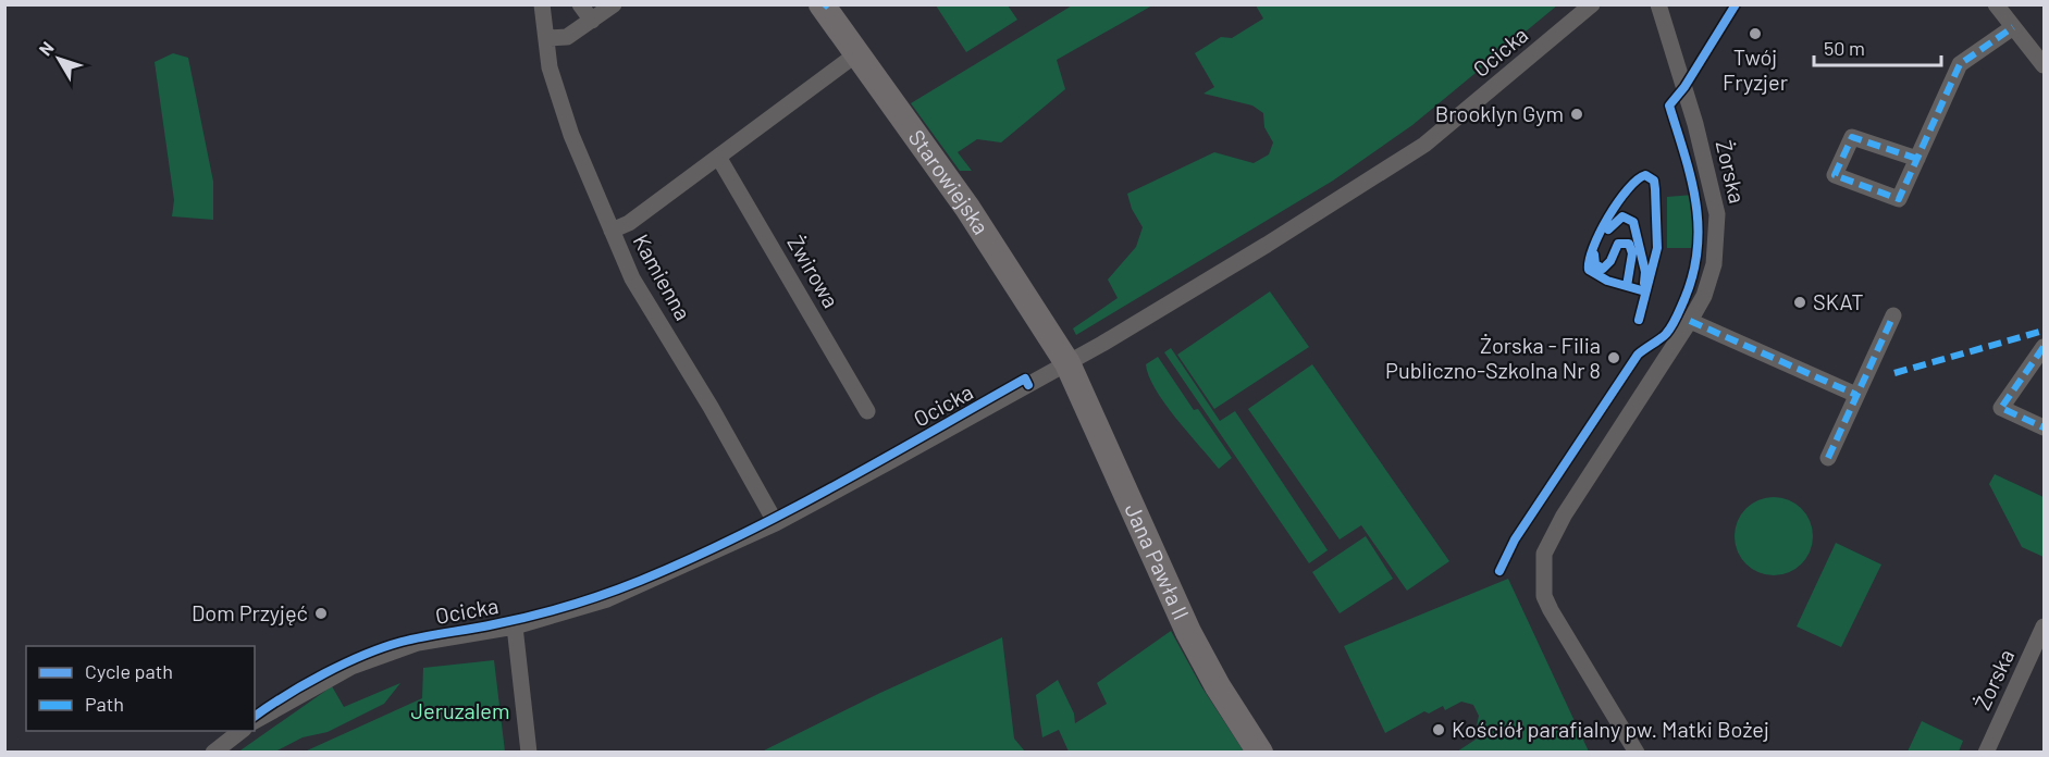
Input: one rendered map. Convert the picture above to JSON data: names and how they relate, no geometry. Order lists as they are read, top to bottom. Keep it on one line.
{"streets":{"main road":["Starowiejska","Jana Pawła II"],"street":["Ocicka","Żorska","Żwirowa","Kamienna"]},"crossings":[["Ocicka","Starowiejska"],["Ocicka","Kamienna"],["Ocicka","Jana Pawła II"],["Starowiejska","Jana Pawła II"]],"parks":["Jeruzalem"],"places":["Twój Fryzjer","Brooklyn Gym","SKAT","Żorska - Filia Publiczno-Szkolna Nr 8","Dom Przyjęć","Kościół parafialny pw. Matki Bożej"],"legend":["Cycle path","Path"],"scale_bar":"50 m","north":"top left"}
